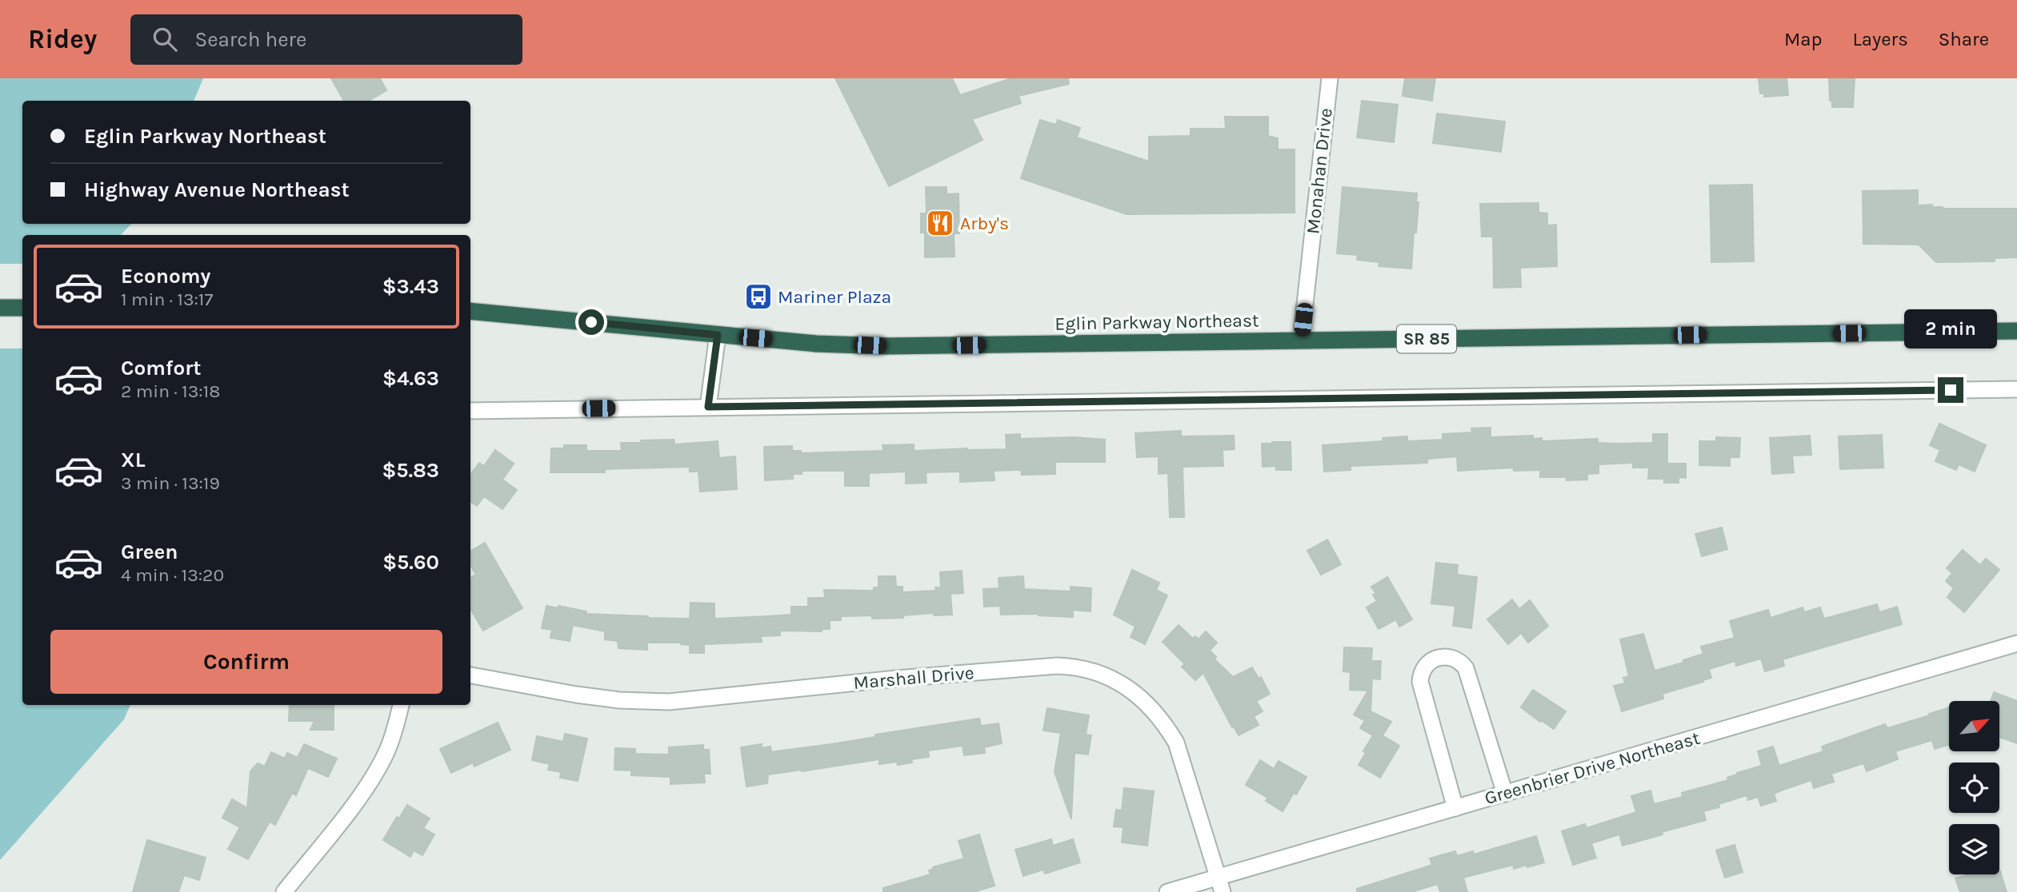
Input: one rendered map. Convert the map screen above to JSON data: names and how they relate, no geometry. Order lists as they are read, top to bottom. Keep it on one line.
{"streets":{"highway":["Eglin Parkway Northeast","SR 85"],"street":["Monahan Drive","Marshall Drive","Greenbrier Drive Northeast"]},"crossings":[["Monahan Drive","Eglin Parkway Northeast"],["Marshall Drive","Greenbrier Drive Northeast"]],"places":{"restaurant":["Arby's"],"bus stop":["Mariner Plaza"]},"north":"top right","page":{"header":"Ridey","search":"Search here","nav":["Map","Layers","Share"],"banner":["Eglin Parkway Northeast","Highway Avenue Northeast"],"list":[{"name":"Economy","note":"1 min · 13:17","value":"$3.43"},{"name":"Comfort","note":"2 min · 13:18","value":"$4.63"},{"name":"XL","note":"3 min · 13:19","value":"$5.83"},{"name":"Green","note":"4 min · 13:20","value":"$5.60"}],"bubble":"2 min","buttons":"Confirm"}}
